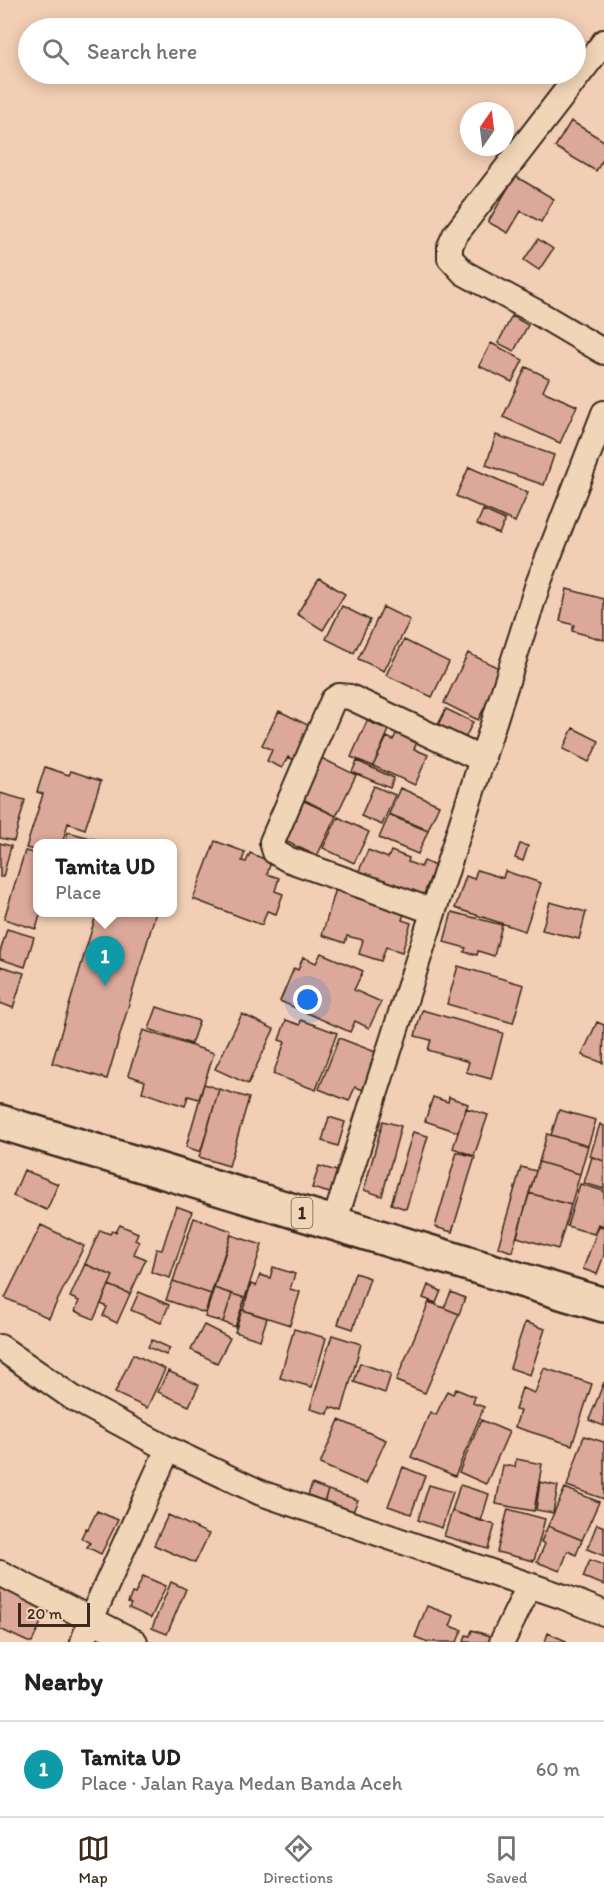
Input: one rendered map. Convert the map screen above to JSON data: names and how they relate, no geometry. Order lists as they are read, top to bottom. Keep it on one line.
{"streets":{"highway":["1"]},"scale_bar":"20 m","north":"top","page":{"search":"Search here","popup":["Tamita UD","Place"],"pins":"1","scale":"20 m","heading":"Nearby","list":[{"mark":"1","name":"Tamita UD","note":"Place · Jalan Raya Medan Banda Aceh","value":"60 m"}],"nav":["Map","Directions","Saved"]}}
